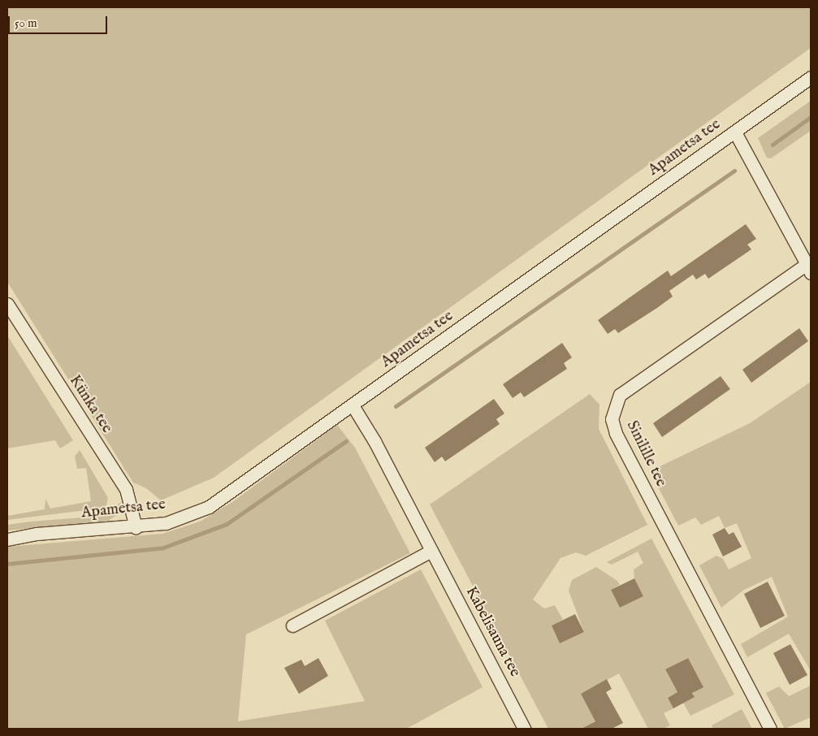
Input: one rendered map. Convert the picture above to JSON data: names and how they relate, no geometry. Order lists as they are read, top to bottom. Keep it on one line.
{"streets":{"street":["Apametsa tee","Künka tee","Sinilille tee","Kabelisauna tee"]},"crossings":[["Apametsa tee","Künka tee"],["Apametsa tee","Sinilille tee"],["Apametsa tee","Kabelisauna tee"]],"scale_bar":"50 m"}
